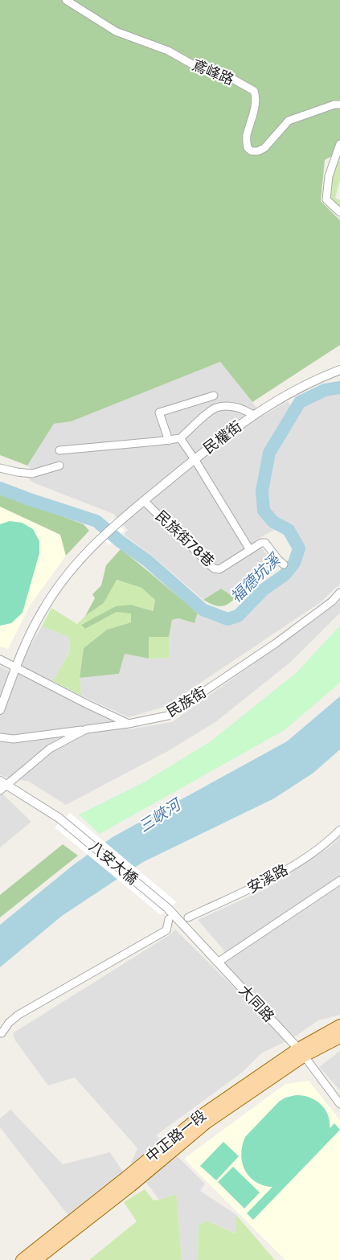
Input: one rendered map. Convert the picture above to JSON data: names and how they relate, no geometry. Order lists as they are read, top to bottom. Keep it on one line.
{"streets":{"main road":["中正路一段"],"street":["鳶峰路","民權街","民族街78巷","民族街","八安大橋","安溪路","大同路"]},"crossings":[["民權街","民族街78巷"],["八安大橋","大同路"],["大同路","中正路一段"]],"water":["福德坑溪","三峽河"]}
